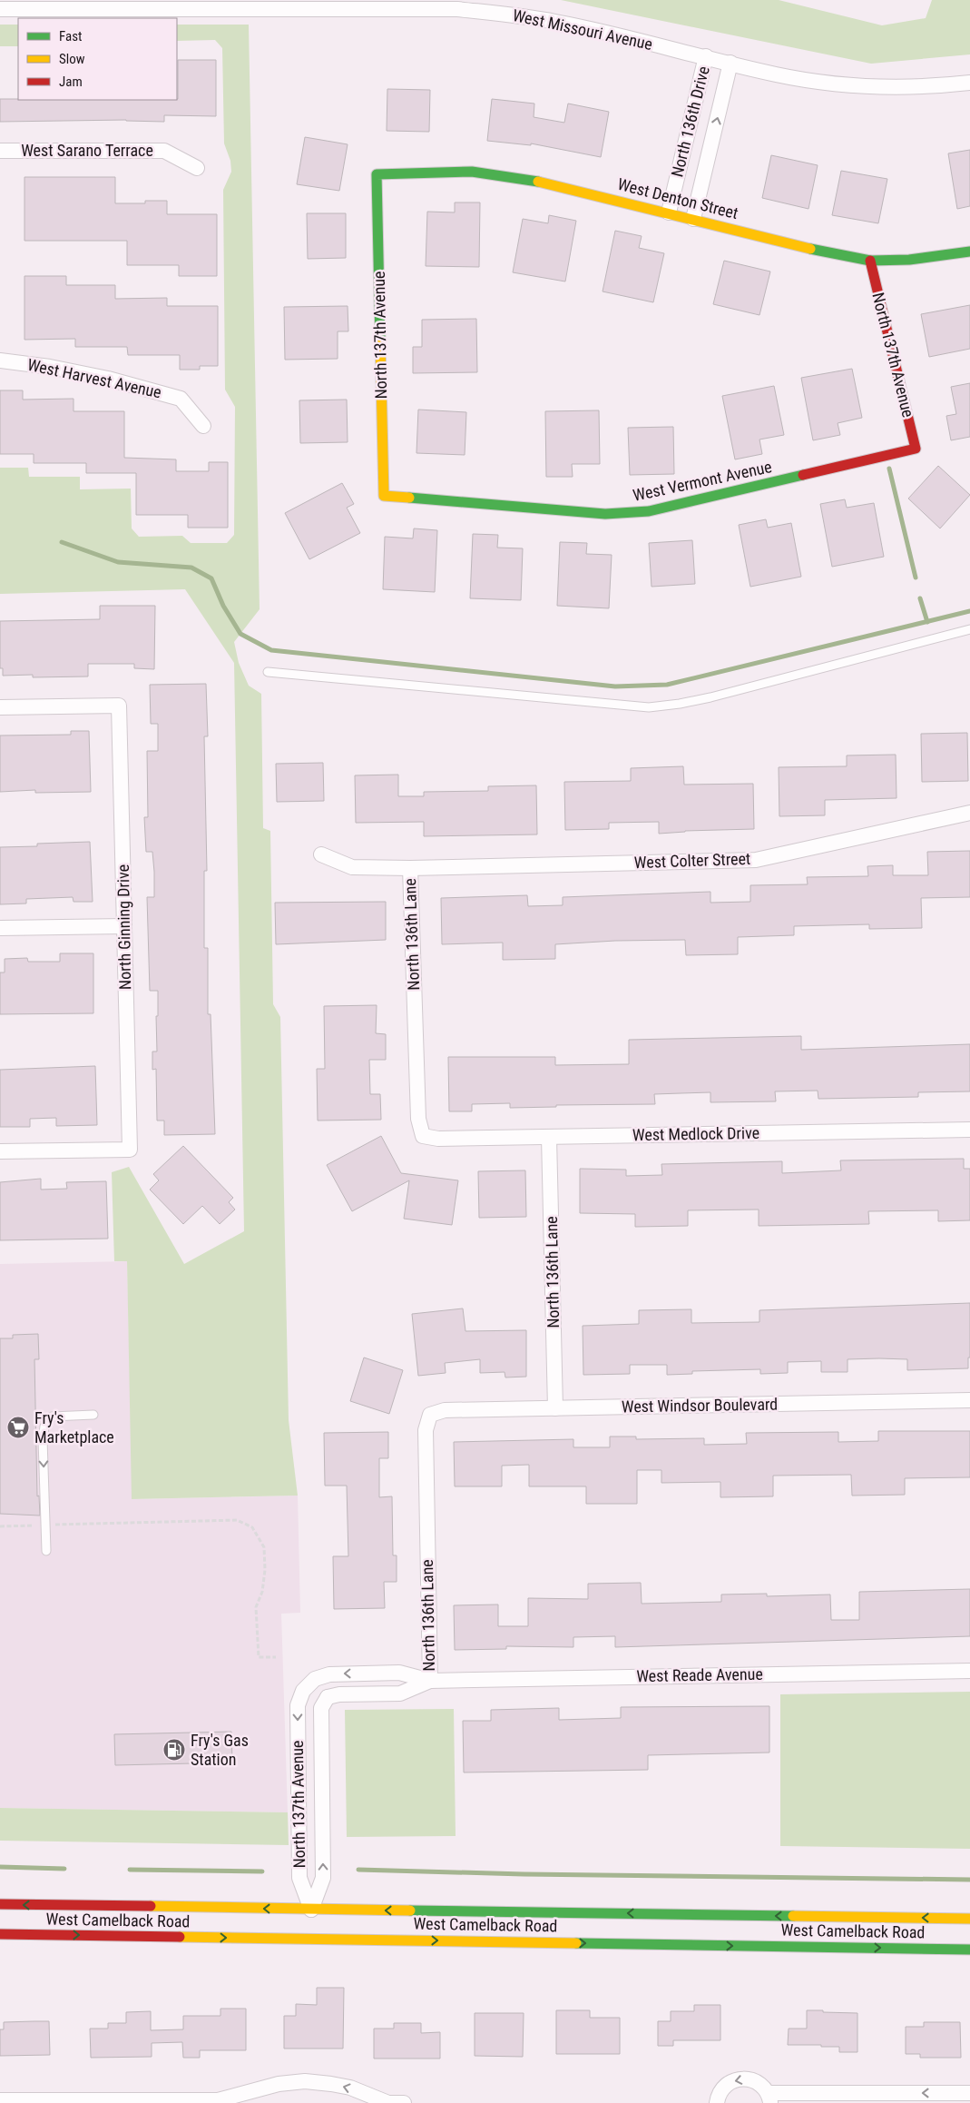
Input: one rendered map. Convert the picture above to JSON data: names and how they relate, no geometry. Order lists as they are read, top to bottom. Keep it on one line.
{"streets":{"main road":["West Denton Street","North 137th Avenue","West Vermont Avenue","West Camelback Road"],"street":["West Missouri Avenue","North 136th Drive","West Sarano Terrace","West Harvest Avenue","West Colter Street","North Ginning Drive","North 136th Lane","West Medlock Drive","West Windsor Boulevard","West Reade Avenue"]},"crossings":[["West Missouri Avenue","North 136th Drive"],["North 136th Drive","West Denton Street"],["West Denton Street","North 137th Avenue"],["North 137th Avenue","West Vermont Avenue"],["North 137th Avenue","West Reade Avenue"],["North 137th Avenue","West Camelback Road"],["West Colter Street","North 136th Lane"],["North 136th Lane","West Medlock Drive"],["North 136th Lane","West Windsor Boulevard"],["North 136th Lane","West Reade Avenue"]],"places":{"supermarket":["Fry's Marketplace"],"fuel station":["Fry's Gas Station"]},"legend":["Fast","Slow","Jam"]}
